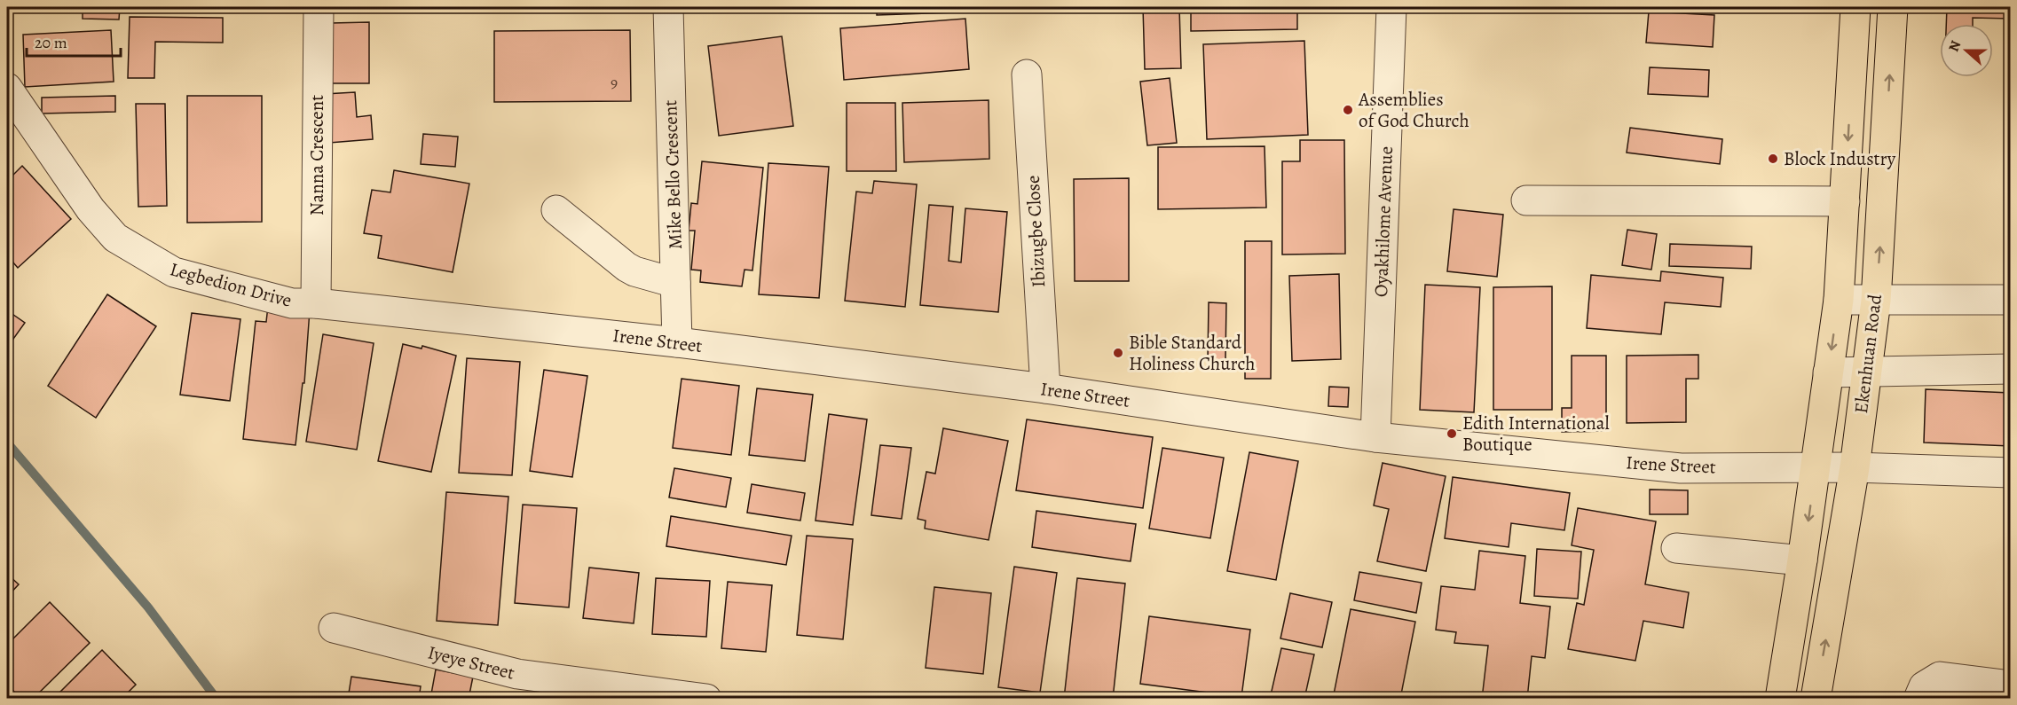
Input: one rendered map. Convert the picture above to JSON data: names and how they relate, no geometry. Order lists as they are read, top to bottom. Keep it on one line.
{"streets":{"main road":["Ekenhuan Road"],"street":["Nanna Crescent","Mike Bello Crescent","Oyakhilome Avenue","Ibizugbe Close","Legbedion Drive","Irene Street","Iyeye Street"]},"crossings":[["Nanna Crescent","Legbedion Drive"],["Nanna Crescent","Irene Street"],["Mike Bello Crescent","Irene Street"],["Oyakhilome Avenue","Irene Street"],["Ibizugbe Close","Irene Street"],["Legbedion Drive","Irene Street"],["Irene Street","Ekenhuan Road"]],"places":["Assemblies of God Church","Block Industry","Bible Standard Holiness Church","Edith International Boutique"],"house_numbers":["9"],"scale_bar":"20 m","north":"left"}
